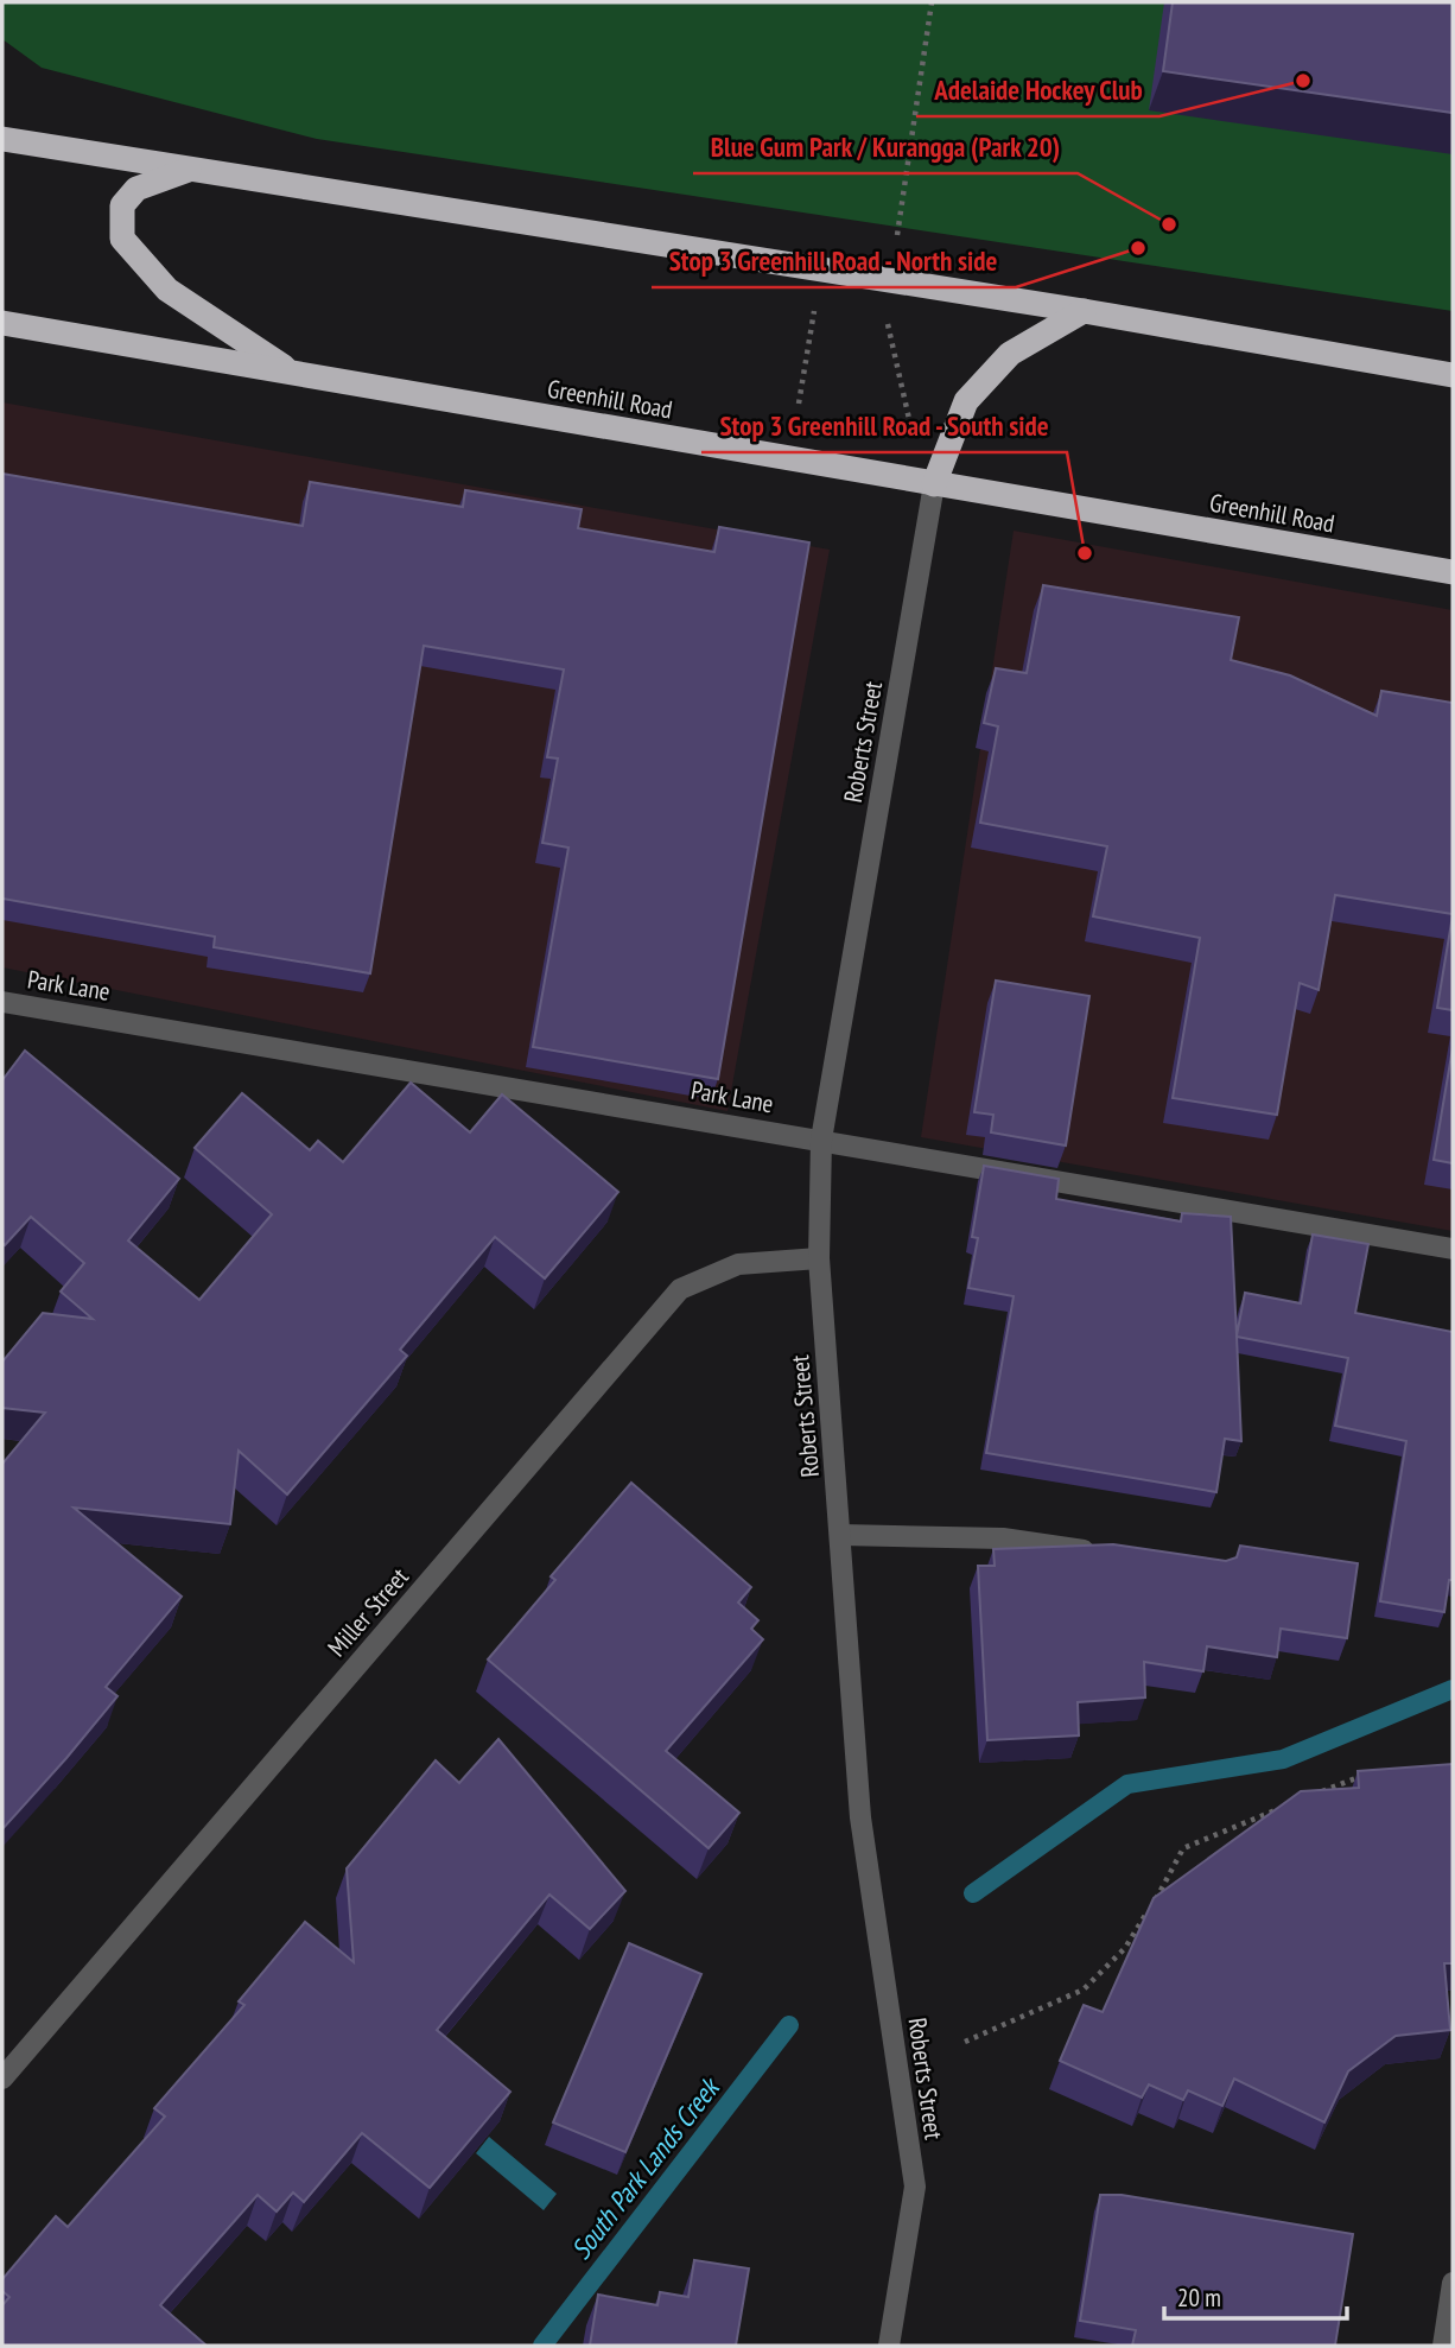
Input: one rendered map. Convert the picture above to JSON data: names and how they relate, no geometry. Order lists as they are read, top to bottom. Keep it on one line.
{"streets":{"highway":["Greenhill Road"],"street":["Roberts Street","Park Lane","Miller Street"]},"crossings":[["Greenhill Road","Roberts Street"],["Roberts Street","Park Lane"],["Roberts Street","Miller Street"]],"water":["South Park Lands Creek"],"places":["Adelaide Hockey Club","Blue Gum Park / Kurangga (Park 20)","Stop 3 Greenhill Road - North side","Stop 3 Greenhill Road - South side"],"scale_bar":"20 m"}
